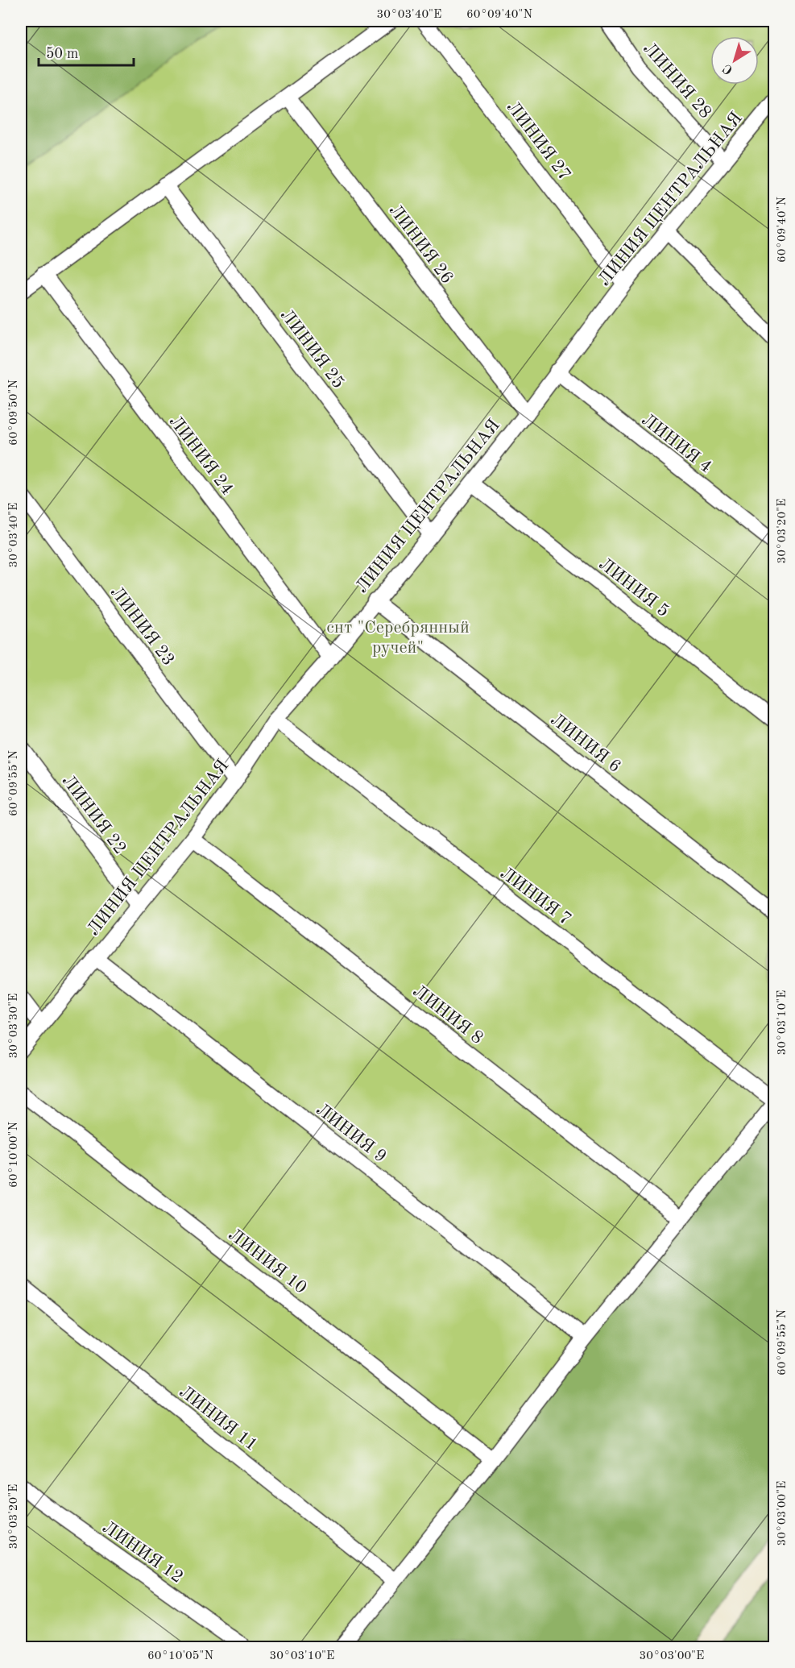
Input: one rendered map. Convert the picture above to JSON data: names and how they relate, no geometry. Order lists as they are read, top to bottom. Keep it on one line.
{"streets":{"street":["ЛИНИЯ 28","ЛИНИЯ 27","ЛИНИЯ ЦЕНТРАЛЬНАЯ","ЛИНИЯ 26","ЛИНИЯ 25","ЛИНИЯ 4","ЛИНИЯ 24","ЛИНИЯ 5","ЛИНИЯ 23","ЛИНИЯ 6","ЛИНИЯ 22","ЛИНИЯ 7","ЛИНИЯ 8","ЛИНИЯ 9","ЛИНИЯ 10","ЛИНИЯ 11","ЛИНИЯ 12"]},"crossings":[["ЛИНИЯ 28","ЛИНИЯ ЦЕНТРАЛЬНАЯ"],["ЛИНИЯ 27","ЛИНИЯ ЦЕНТРАЛЬНАЯ"],["ЛИНИЯ ЦЕНТРАЛЬНАЯ","ЛИНИЯ 26"],["ЛИНИЯ ЦЕНТРАЛЬНАЯ","ЛИНИЯ 25"],["ЛИНИЯ ЦЕНТРАЛЬНАЯ","ЛИНИЯ 4"],["ЛИНИЯ ЦЕНТРАЛЬНАЯ","ЛИНИЯ 24"],["ЛИНИЯ ЦЕНТРАЛЬНАЯ","ЛИНИЯ 5"],["ЛИНИЯ ЦЕНТРАЛЬНАЯ","ЛИНИЯ 23"],["ЛИНИЯ ЦЕНТРАЛЬНАЯ","ЛИНИЯ 6"],["ЛИНИЯ ЦЕНТРАЛЬНАЯ","ЛИНИЯ 22"],["ЛИНИЯ ЦЕНТРАЛЬНАЯ","ЛИНИЯ 7"],["ЛИНИЯ ЦЕНТРАЛЬНАЯ","ЛИНИЯ 8"],["ЛИНИЯ ЦЕНТРАЛЬНАЯ","ЛИНИЯ 9"]],"parks":["снт \"Серебрянный ручей\""],"scale_bar":"50 m","north":"bottom left","coordinates":["30°03'40\"E","60°09'40\"N","60°09'50\"N","30°03'20\"E","60°09'55\"N","30°03'10\"E","30°03'30\"E","60°10'00\"N","30°03'00\"E","60°10'05\"N"]}
